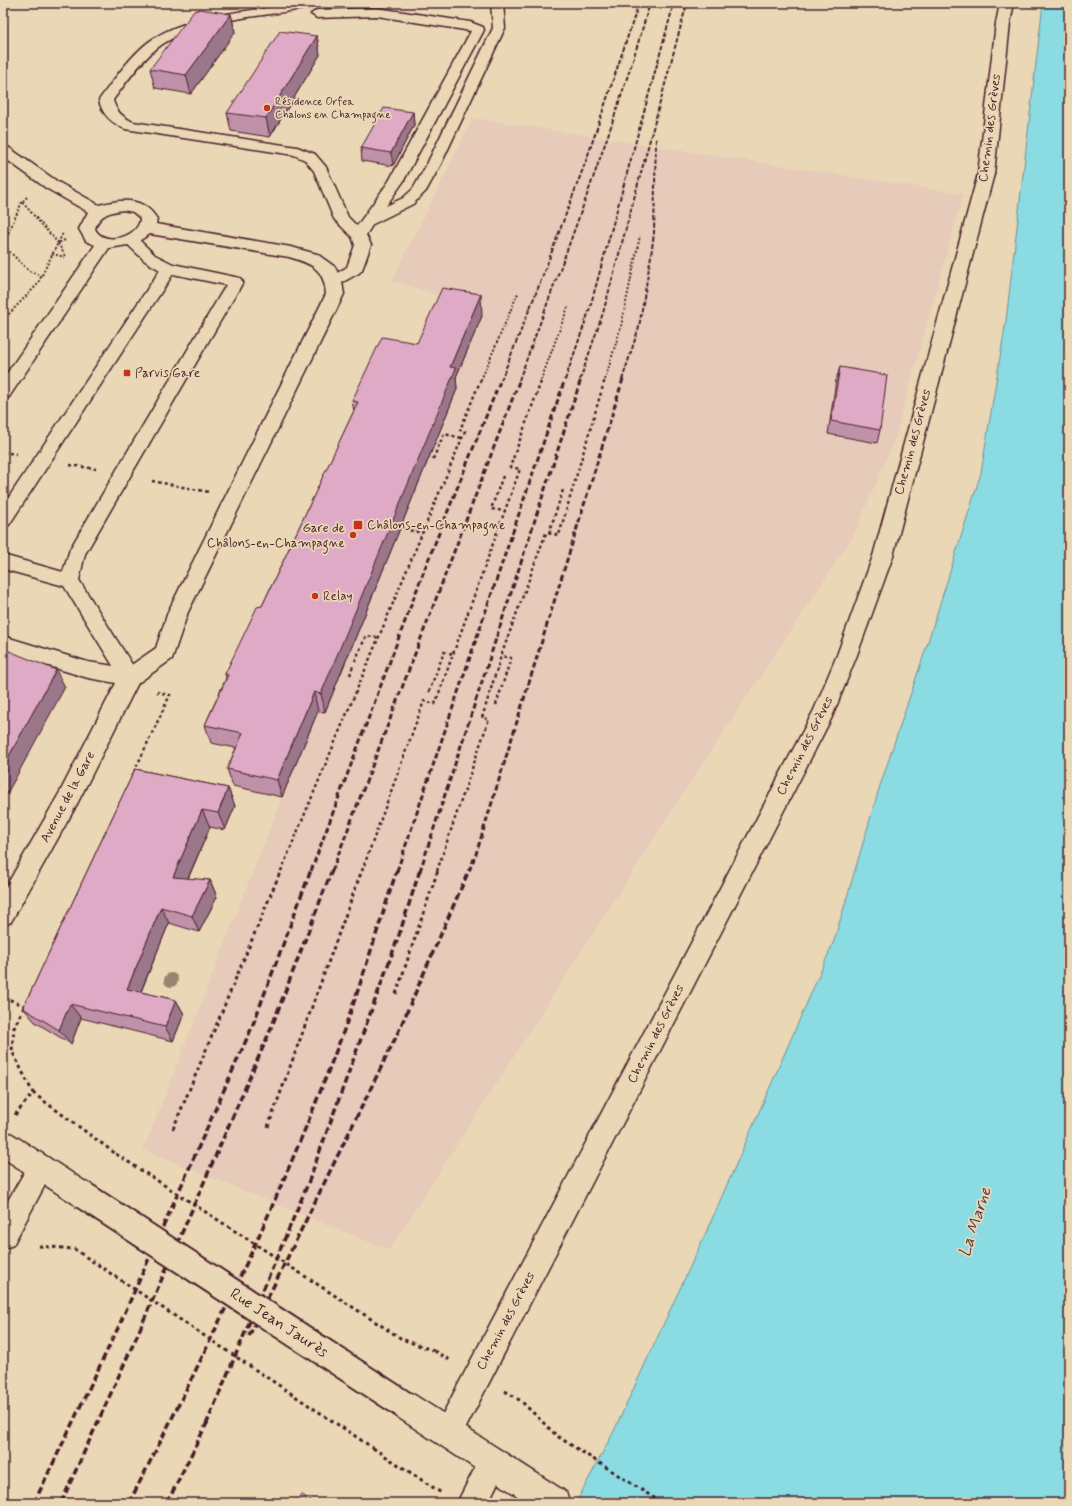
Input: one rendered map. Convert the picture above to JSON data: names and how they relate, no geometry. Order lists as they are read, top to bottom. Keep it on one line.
{"streets":{"street":["Chemin des Grèves","Avenue de la Gare","Rue Jean Jaurès"]},"crossings":[["Chemin des Grèves","Rue Jean Jaurès"]],"water":["La Marne"],"places":{"other":["Résidence Orfea Chalons en Champagne","Gare de Châlons-en-Champagne","Relay"],"transit":["Parvis Gare","Châlons-en-Champagne"]}}
